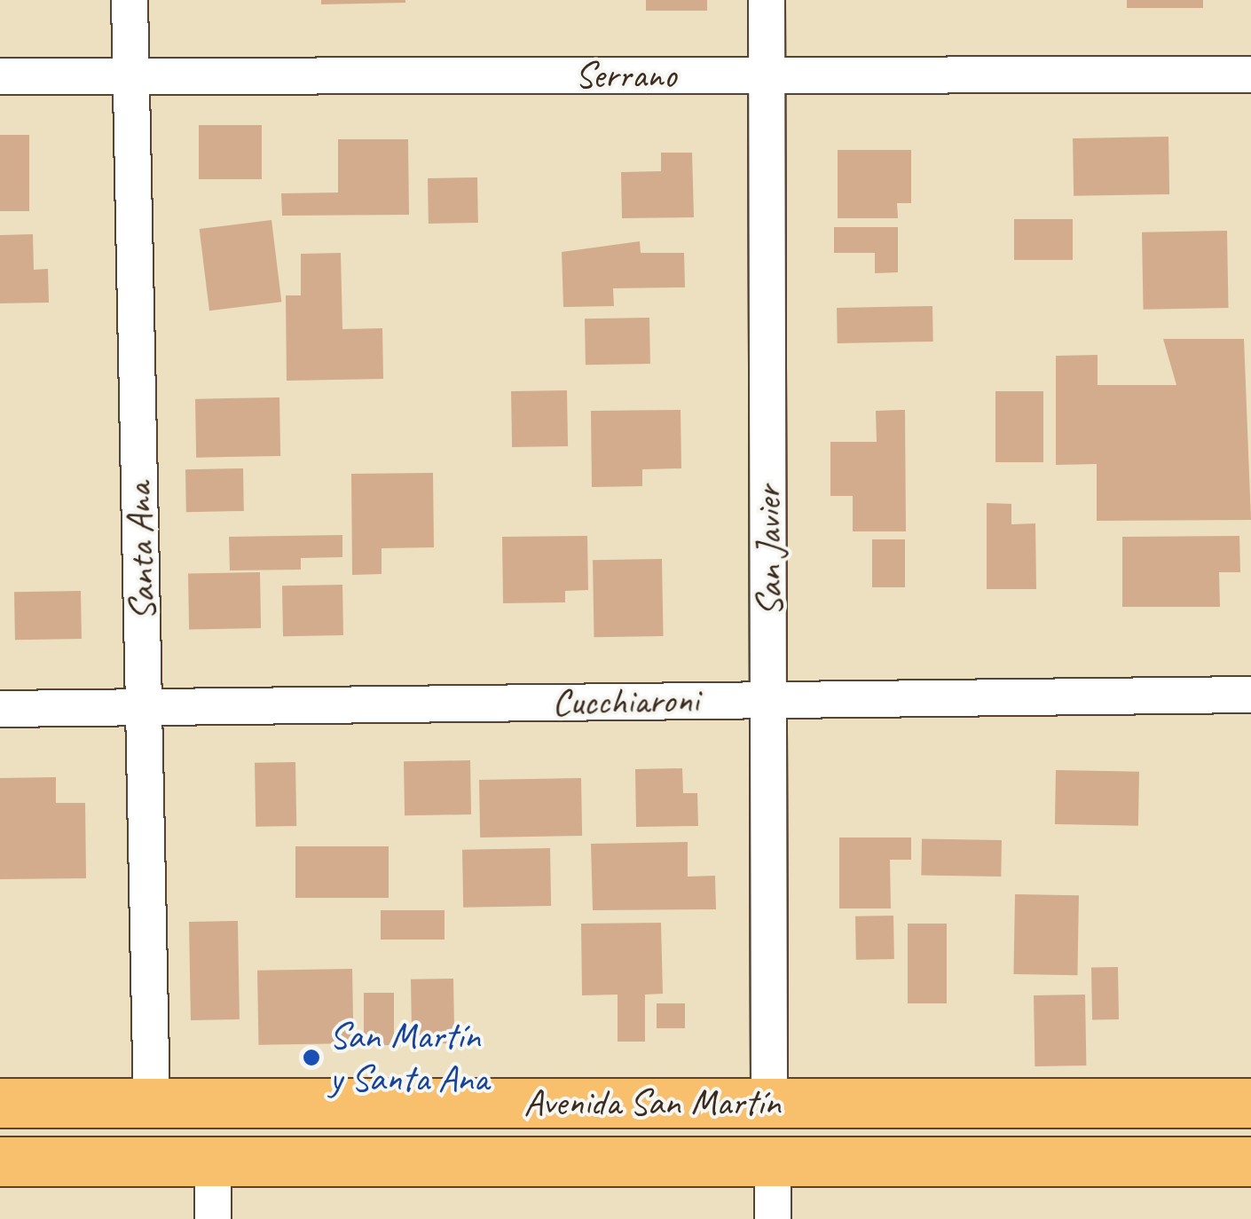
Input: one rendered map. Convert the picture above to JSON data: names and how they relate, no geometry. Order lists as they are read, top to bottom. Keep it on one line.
{"streets":{"main road":["Avenida San Martín"],"street":["Serrano","San Javier","Santa Ana","Cucchiaroni"]},"crossings":[["Serrano","San Javier"],["Serrano","Santa Ana"],["San Javier","Cucchiaroni"],["San Javier","Avenida San Martín"],["Santa Ana","Cucchiaroni"],["Santa Ana","Avenida San Martín"]],"places":["San Martín y Santa Ana"]}
